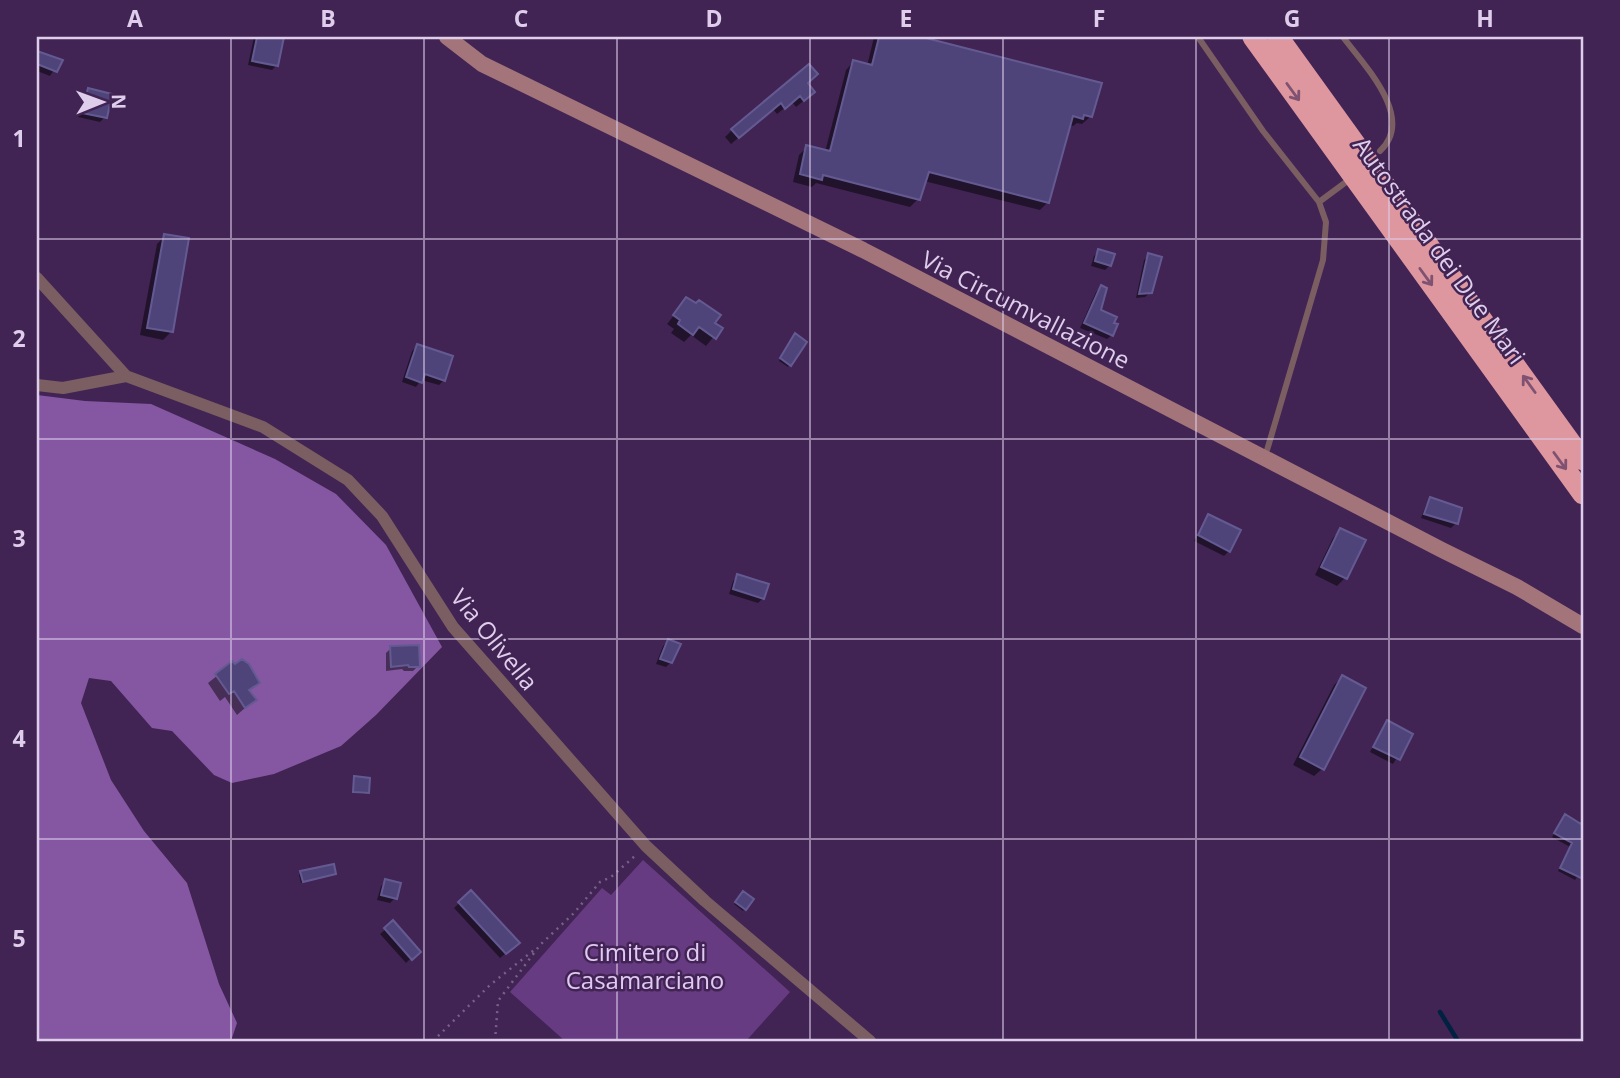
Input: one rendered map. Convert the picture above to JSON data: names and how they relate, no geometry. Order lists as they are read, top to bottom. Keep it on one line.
{"streets":{"highway":["Autostrada dei Due Mari"],"street":["Via Circumvallazione","Via Olivella"]},"parks":["Cimitero di Casamarciano"],"north":"right","grid":{"columns":["A","B","C","D","E","F","G","H"],"rows":["1","2","3","4","5"]}}
